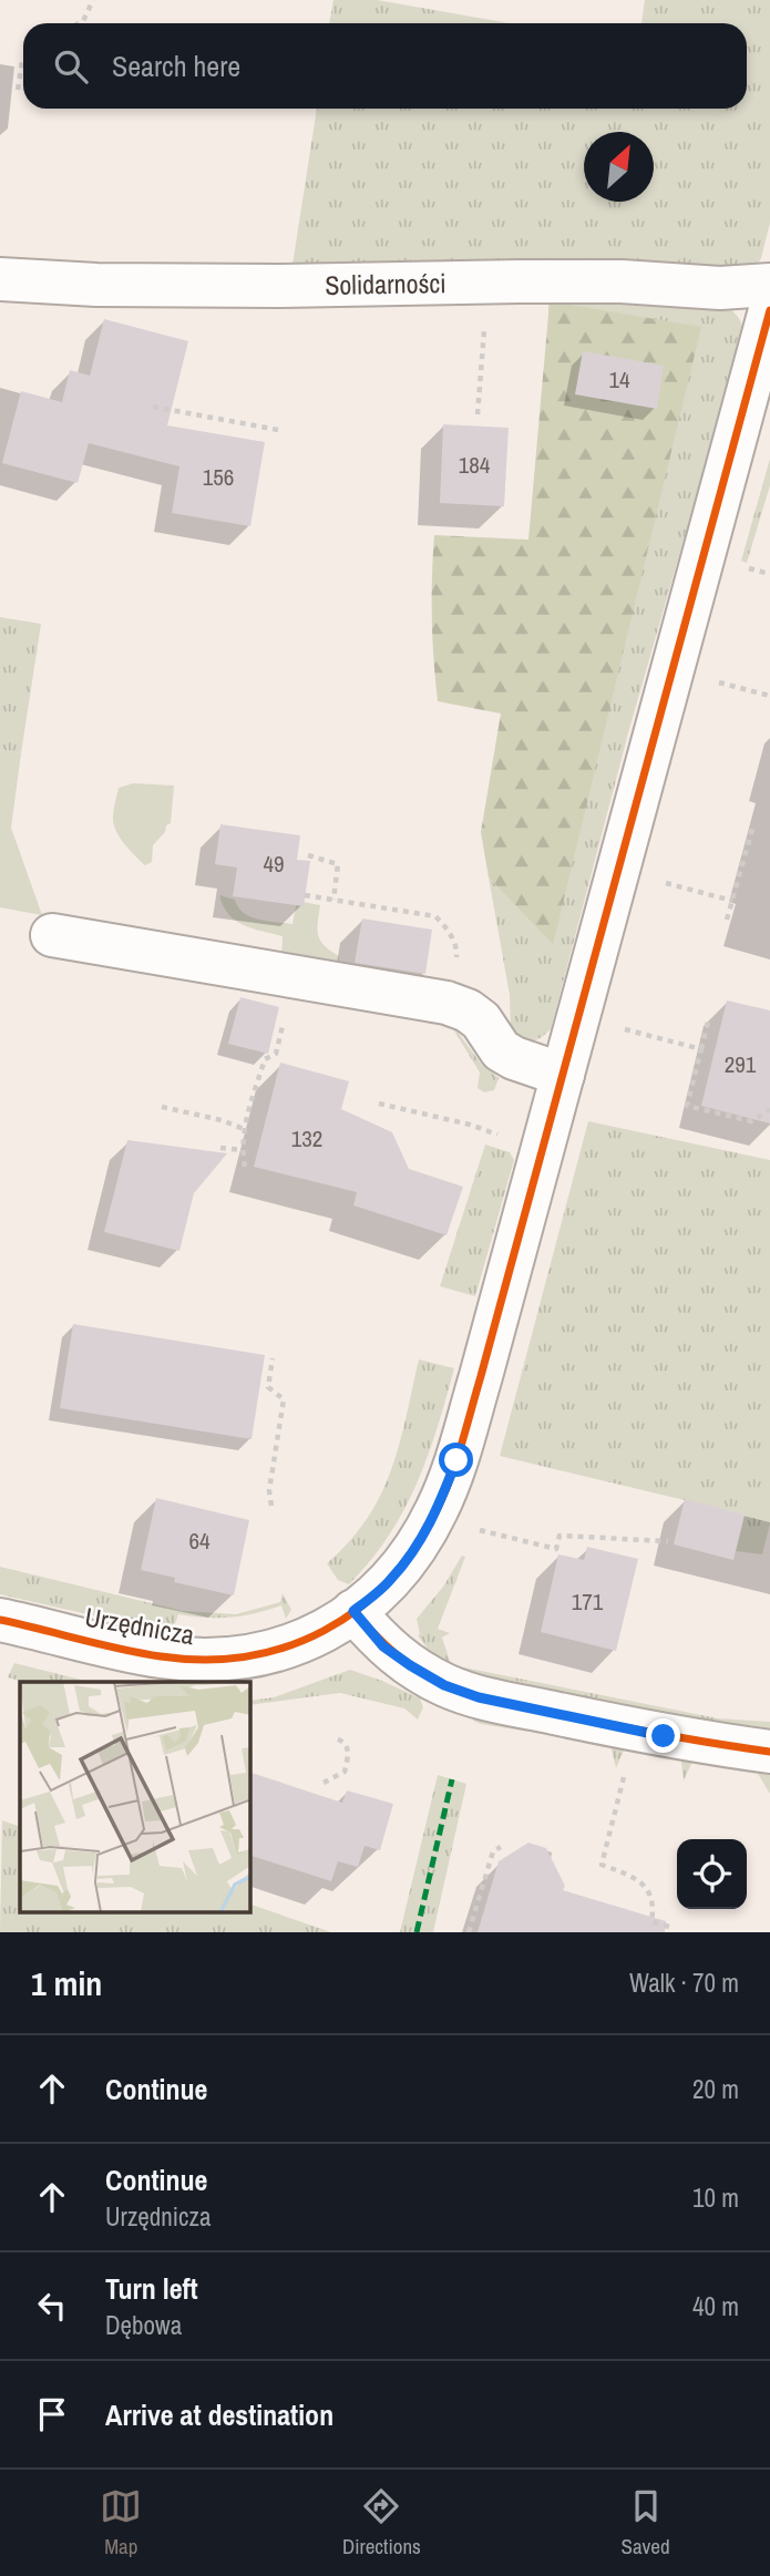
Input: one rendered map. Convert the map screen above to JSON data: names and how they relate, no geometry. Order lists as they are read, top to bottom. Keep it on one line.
{"streets":{"street":["Solidarności","Urzędnicza"]},"house_numbers":["14","184","156","49","291","132","64","171"],"north":"top right","page":{"search":"Search here","heading":["1 min","Walk · 70 m"],"list":[["Continue","20 m"],["Continue","Urzędnicza","10 m"],["Turn left","Dębowa","40 m"],"Arrive at destination"],"nav":["Map","Directions","Saved"]}}
